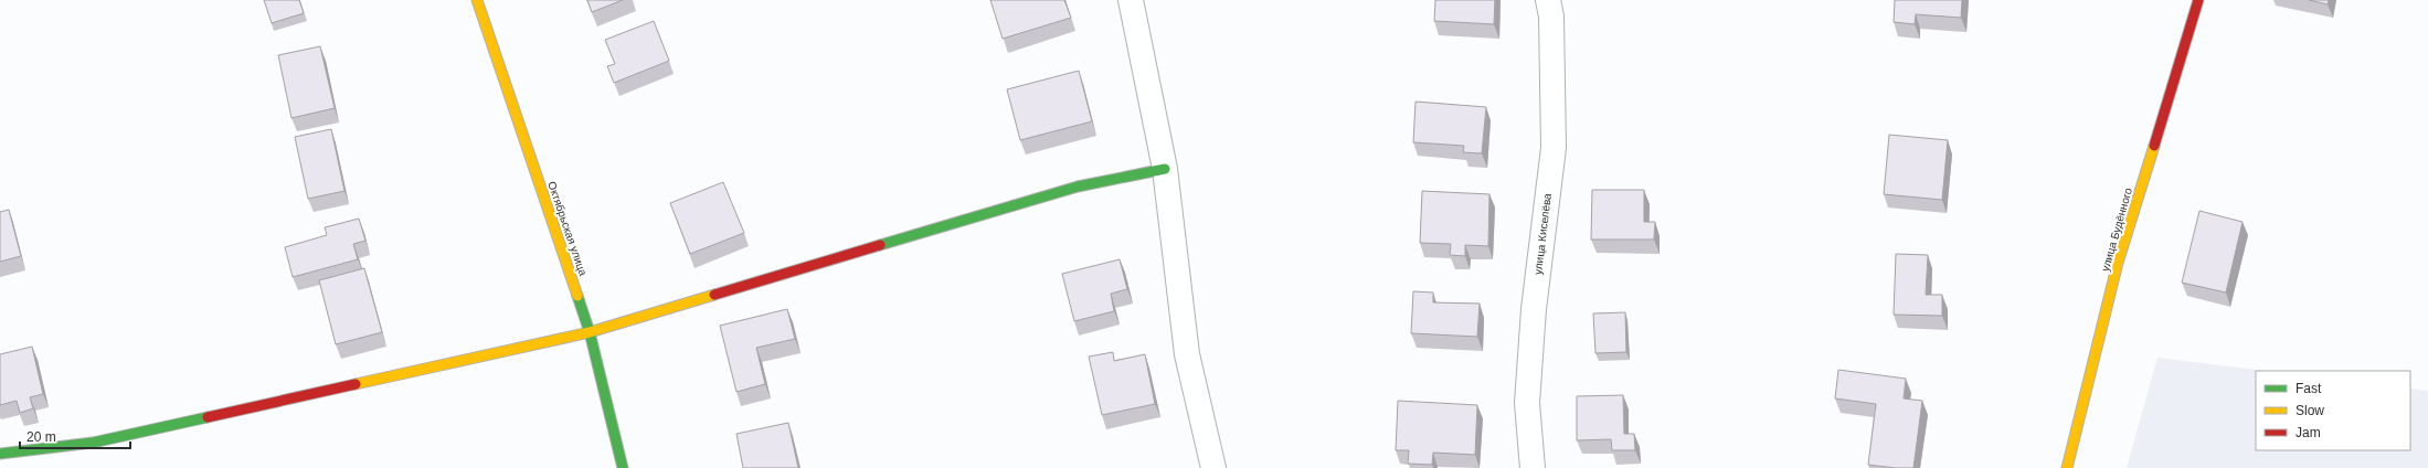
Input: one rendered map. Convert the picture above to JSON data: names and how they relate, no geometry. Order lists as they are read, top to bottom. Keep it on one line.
{"streets":{"street":["Октябрьская улица","улица Будённого","улица Киселёва"]},"legend":["Fast","Slow","Jam"],"scale_bar":"20 m"}
